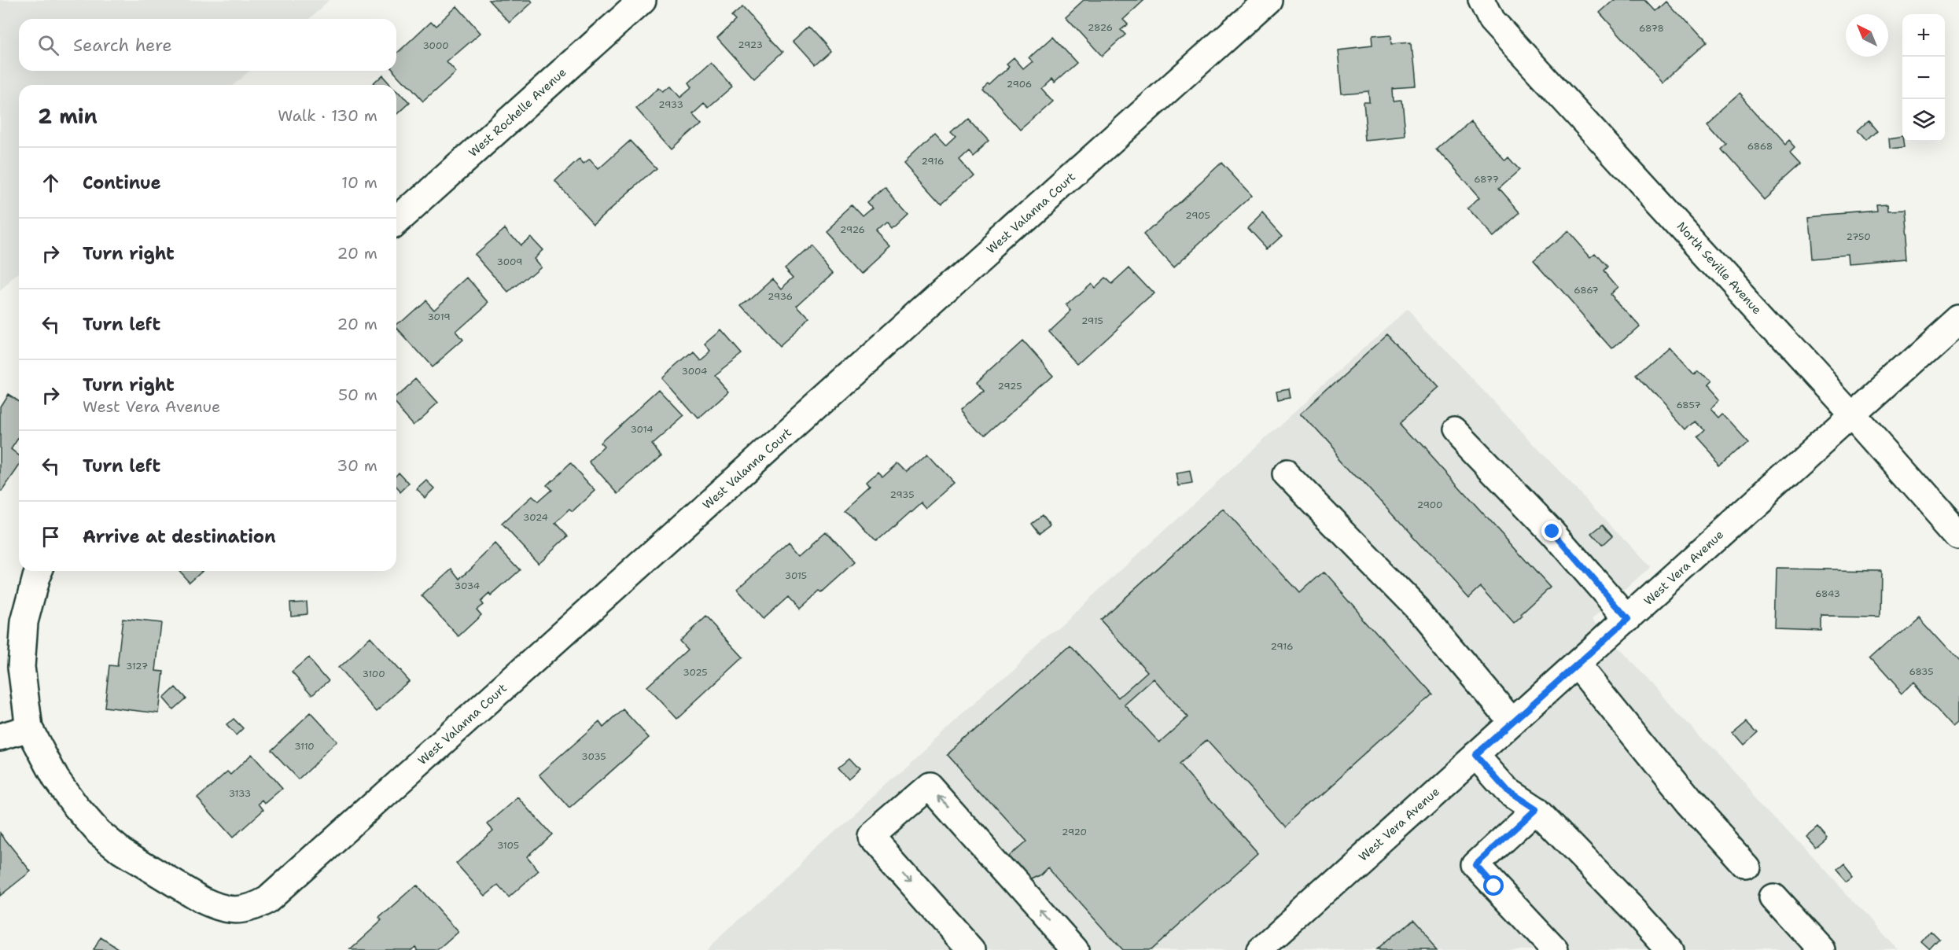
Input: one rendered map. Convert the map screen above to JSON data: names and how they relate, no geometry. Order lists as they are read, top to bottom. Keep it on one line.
{"streets":{"street":["West Rochelle Avenue","West Valanna Court","North Seville Avenue","West Vera Avenue"]},"crossings":[["North Seville Avenue","West Vera Avenue"]],"house_numbers":["2826","6878","2923","3000","2906","2933","6868","2916","6877","2905","2926","2750","3009","6867","2936","3019","2915","3004","2925","6857","3014","2935","2900","3024","3015","3034","6843","2916","3127","6835","3025","3100","3110","3035","3133","2920","3105"],"north":"top left","page":{"map_buttons":["+","−"],"search":"Search here","heading":["2 min","Walk · 130 m"],"list":[["Continue","10 m"],["Turn right","20 m"],["Turn left","20 m"],["Turn right","West Vera Avenue","50 m"],["Turn left","30 m"],"Arrive at destination"]}}
